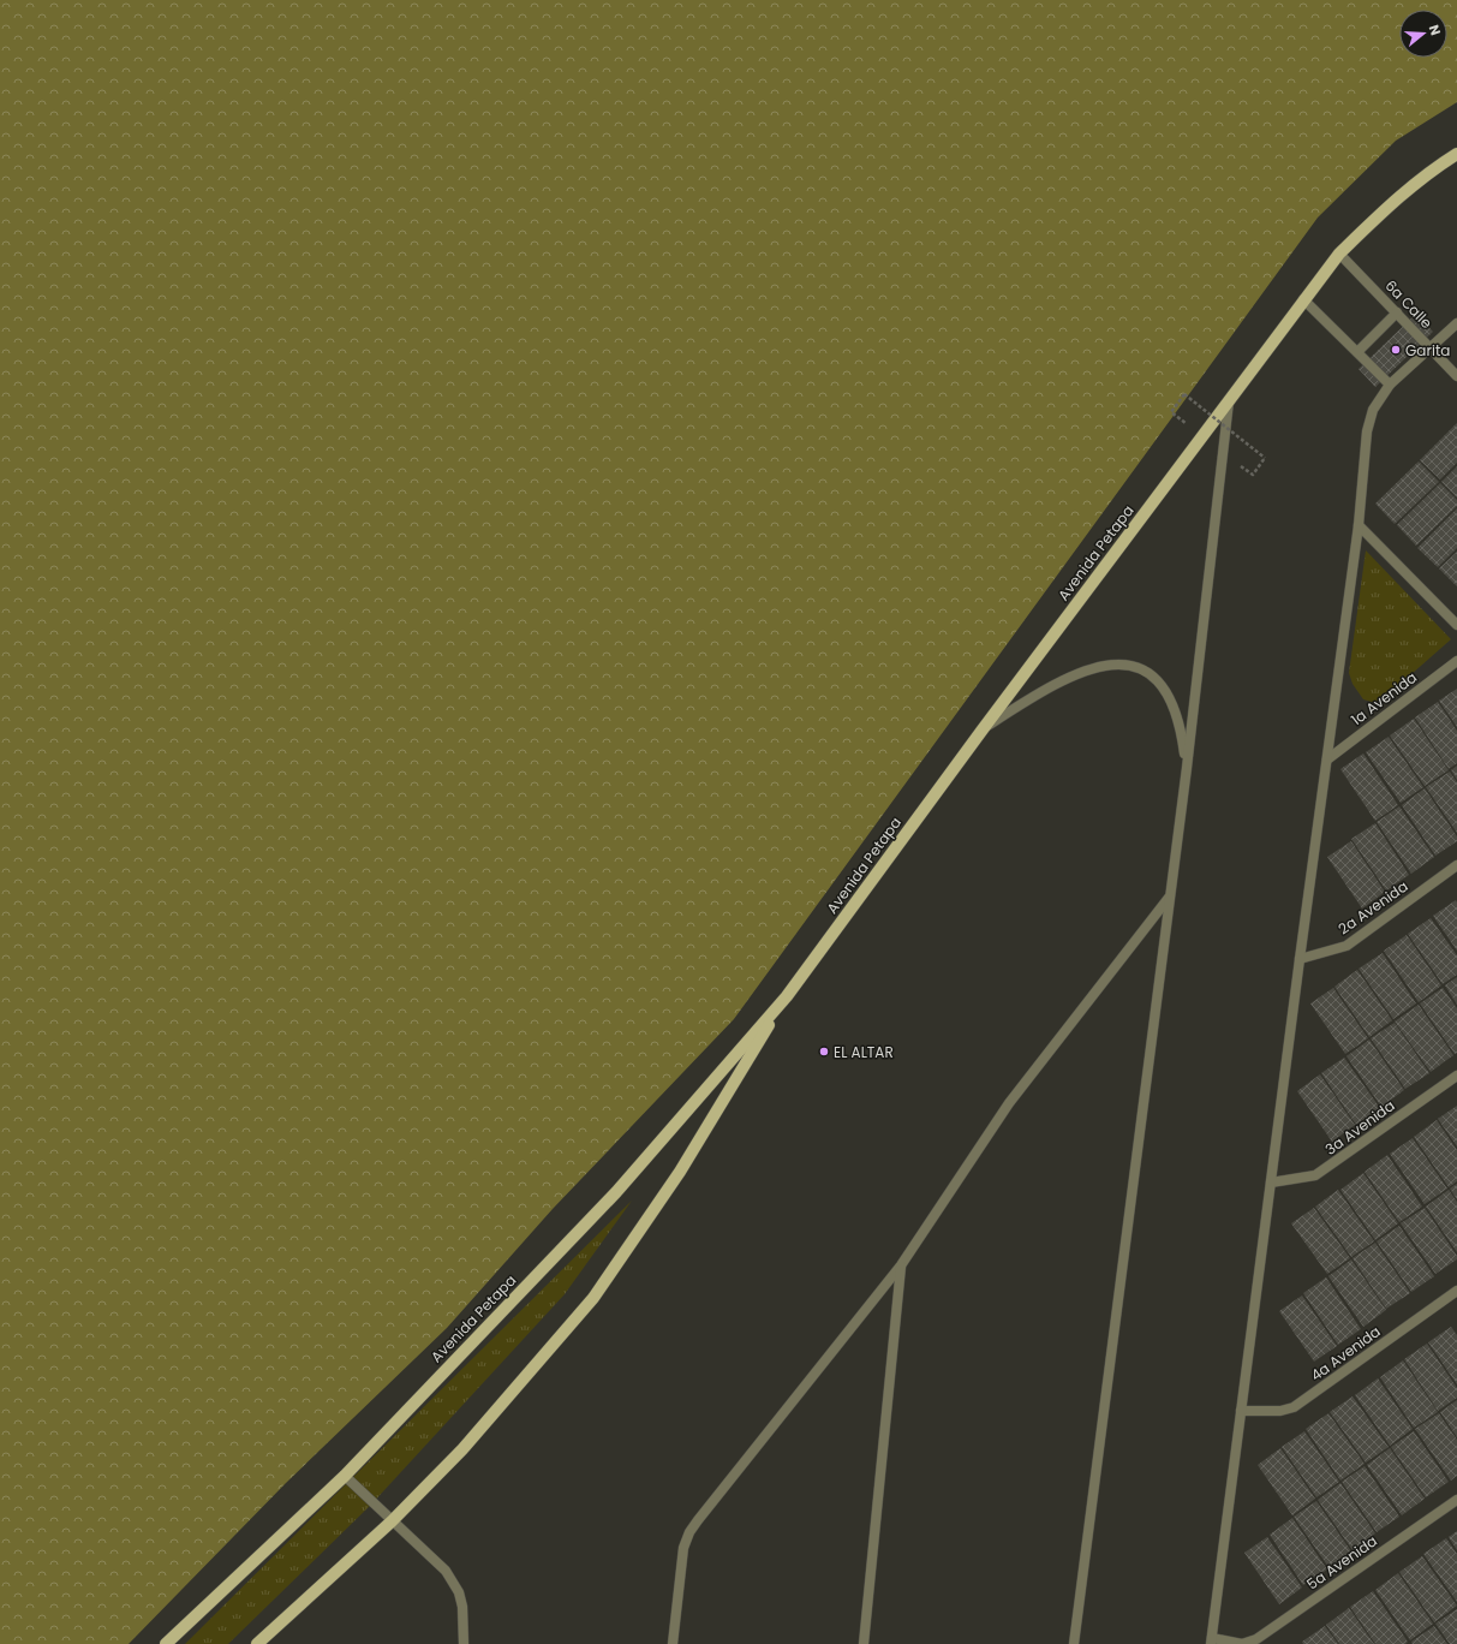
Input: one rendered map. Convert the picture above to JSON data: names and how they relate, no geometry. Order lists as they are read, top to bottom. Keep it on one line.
{"streets":{"main road":["Avenida Petapa"],"street":["6a Calle","1a Avenida","2a Avenida","3a Avenida","4a Avenida","5a Avenida"]},"crossings":[["6a Calle","Avenida Petapa"]],"places":["Garita","EL ALTAR"],"north":"right"}
